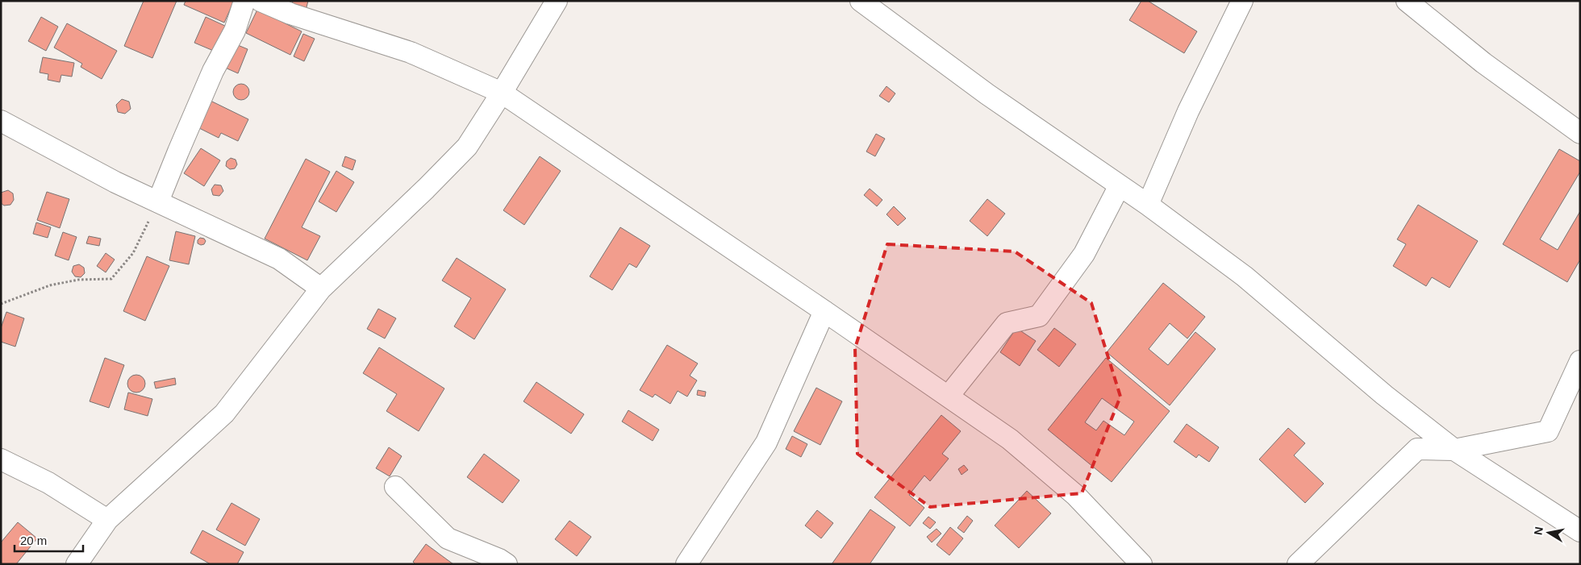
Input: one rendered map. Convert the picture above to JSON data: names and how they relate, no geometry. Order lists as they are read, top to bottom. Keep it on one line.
{"scale_bar":"20 m","north":"left"}
